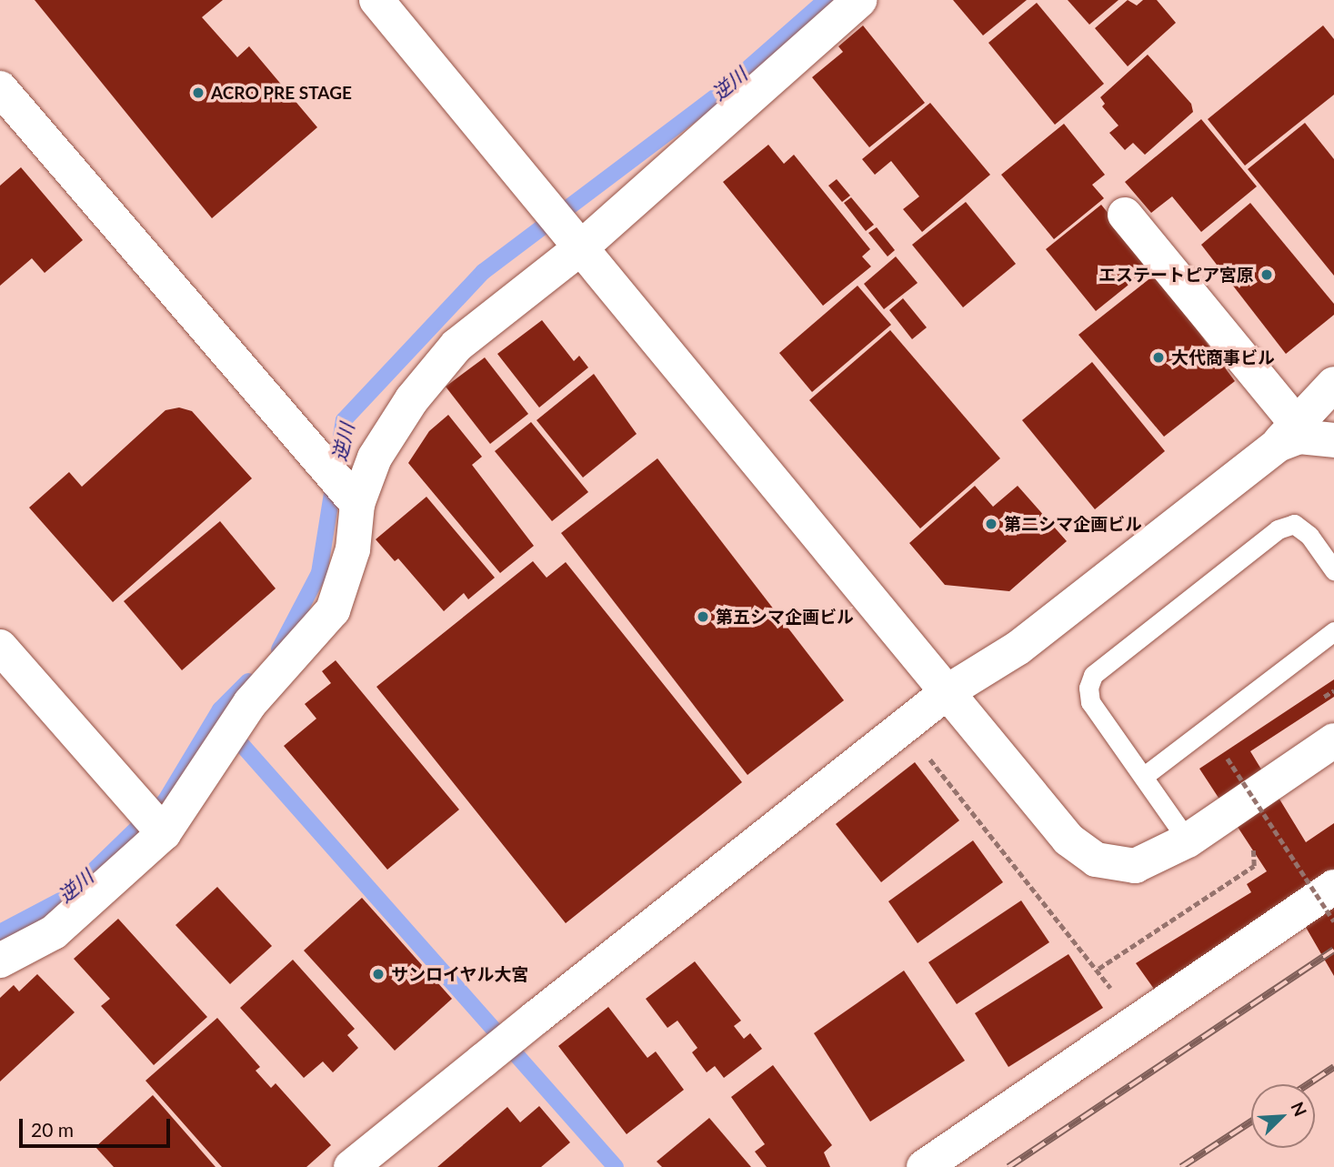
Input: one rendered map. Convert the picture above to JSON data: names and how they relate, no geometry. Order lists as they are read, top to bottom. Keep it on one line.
{"water":["逆川"],"places":["ACRO PRE STAGE","エステートピア宮原","大代商事ビル","第二シマ企画ビル","第五シマ企画ビル","サンロイヤル大宮"],"scale_bar":"20 m","north":"top right"}
